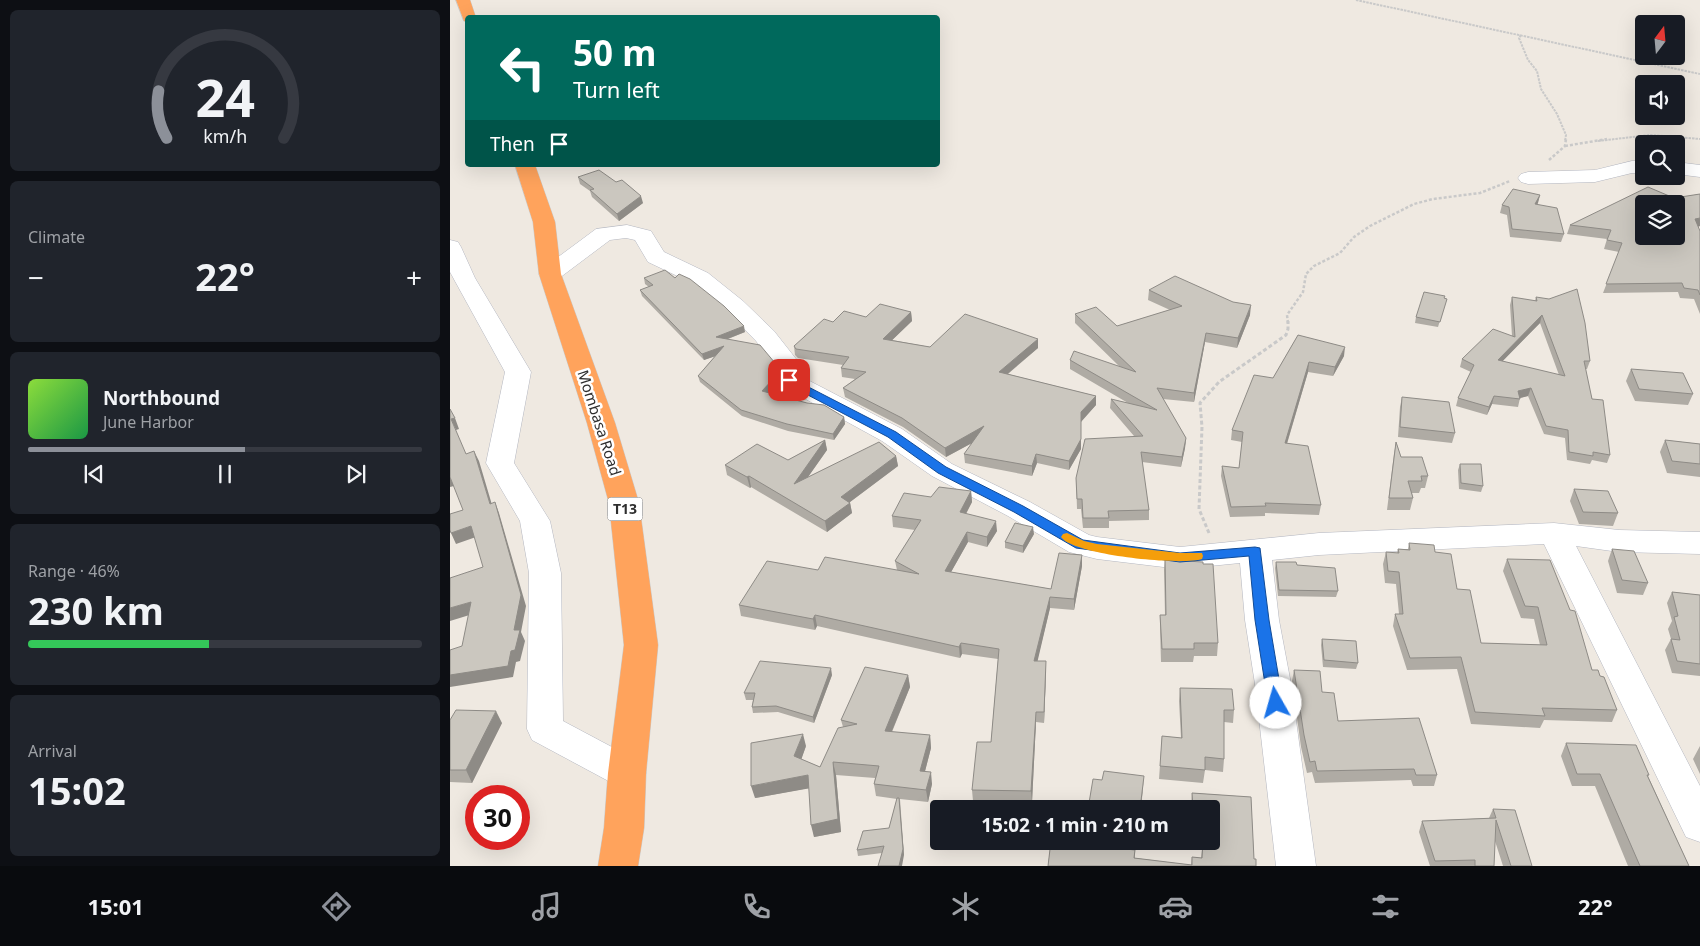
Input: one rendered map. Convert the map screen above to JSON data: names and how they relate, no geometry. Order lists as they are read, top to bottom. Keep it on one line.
{"streets":{"highway":["Mombasa Road","T13"]},"north":"top","page":{"turn":["50 m","Turn left"],"then":"Then","tile":["Climate",["Range · 46%","230 km"],["Arrival","15:02"]],"heat":["−","22°","+"],"song":["Northbound","June Harbor"],"limit":"30","trip":"15:02 · 1 min · 210 m","tabs":["15:01","22°"],"gauge":["24","km/h"]}}
